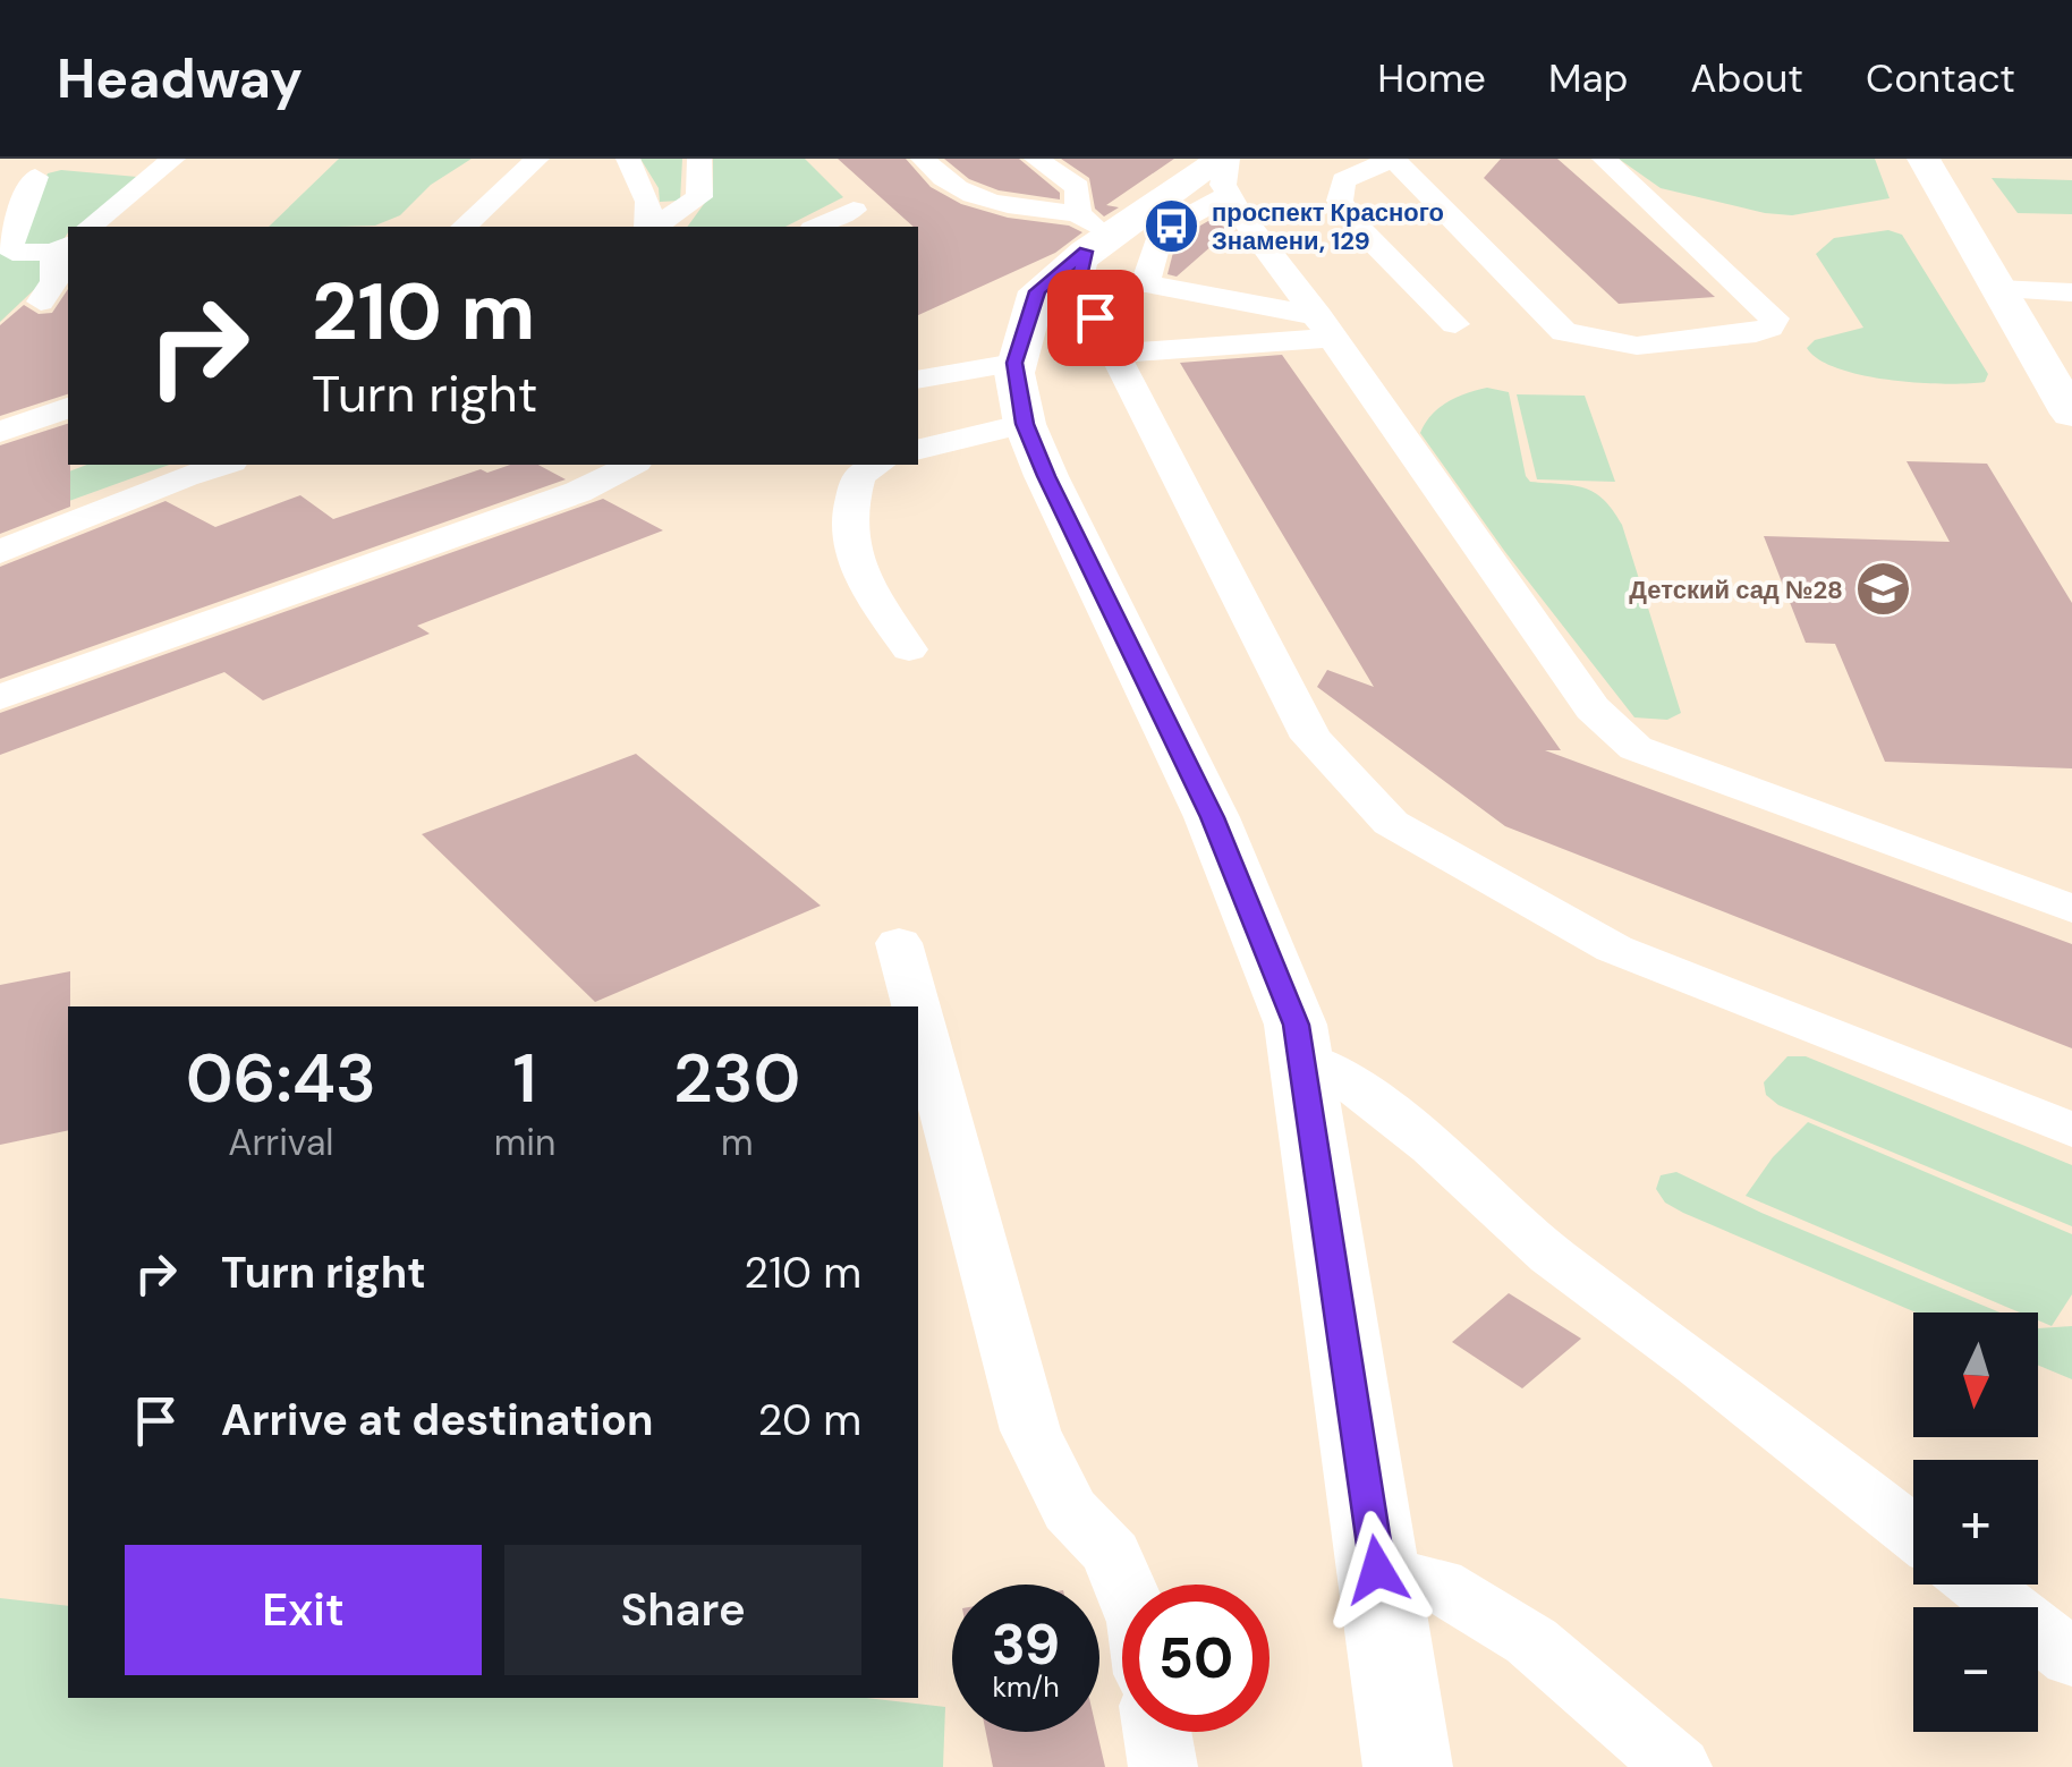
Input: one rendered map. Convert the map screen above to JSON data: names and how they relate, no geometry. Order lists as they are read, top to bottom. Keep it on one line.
{"places":{"bus stop":["проспект Красного Знамени, 129"],"school or university":["Детский сад №28"]},"north":"bottom","page":{"header":"Headway","nav":["Home","Map","About","Contact"],"turn":["210 m","Turn right"],"eta":["06:43","Arrival","1","min","230","m"],"list":[{"name":"Turn right","value":"210 m"},{"name":"Arrive at destination","value":"20 m"}],"map_buttons":["+","−"],"buttons":["Exit","Share"],"speed":"39 km/h","limit":"50"}}
